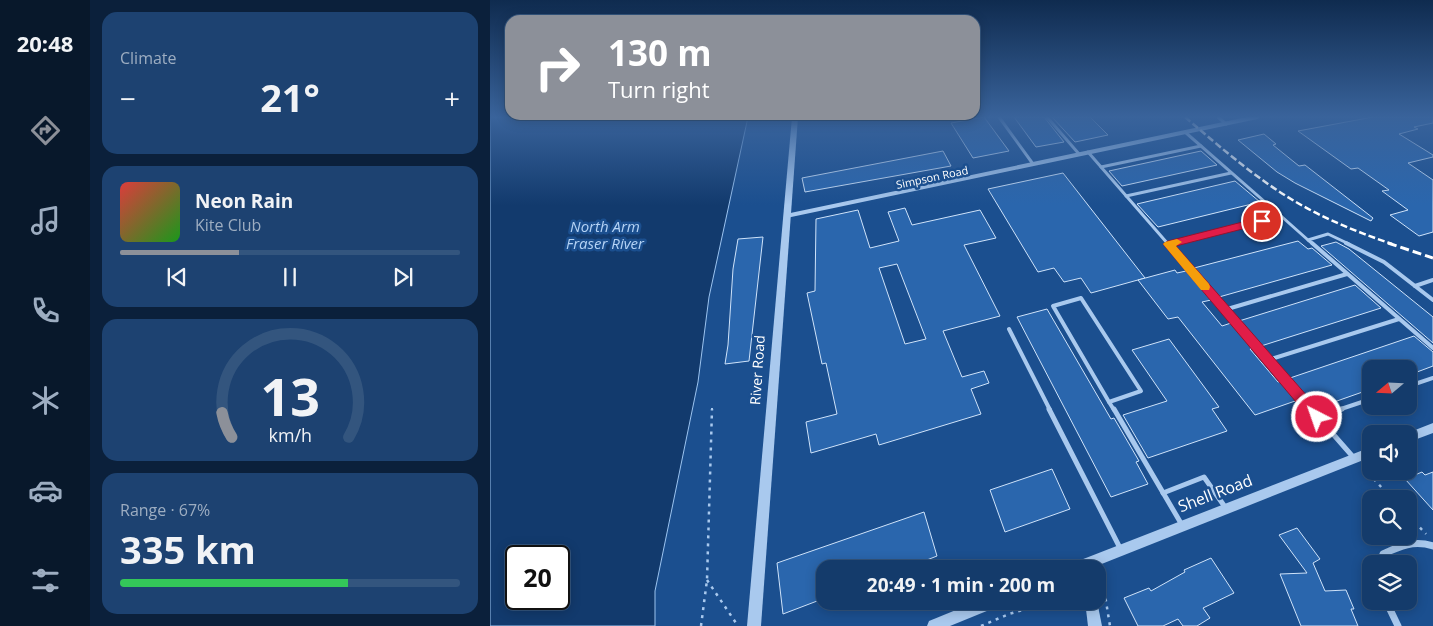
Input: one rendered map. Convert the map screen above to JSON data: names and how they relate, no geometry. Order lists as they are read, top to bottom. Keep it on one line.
{"streets":{"street":["Simpson Road","River Road","Shell Road"]},"crossings":[["Simpson Road","River Road"]],"water":["North Arm Fraser River"],"north":"left","page":{"tabs":"20:48","tile":["Climate",["Range · 67%","335 km"]],"turn":["130 m","Turn right"],"heat":["−","21°","+"],"song":["Neon Rain","Kite Club"],"limit":"20","trip":"20:49 · 1 min · 200 m","gauge":["13","km/h"]}}
